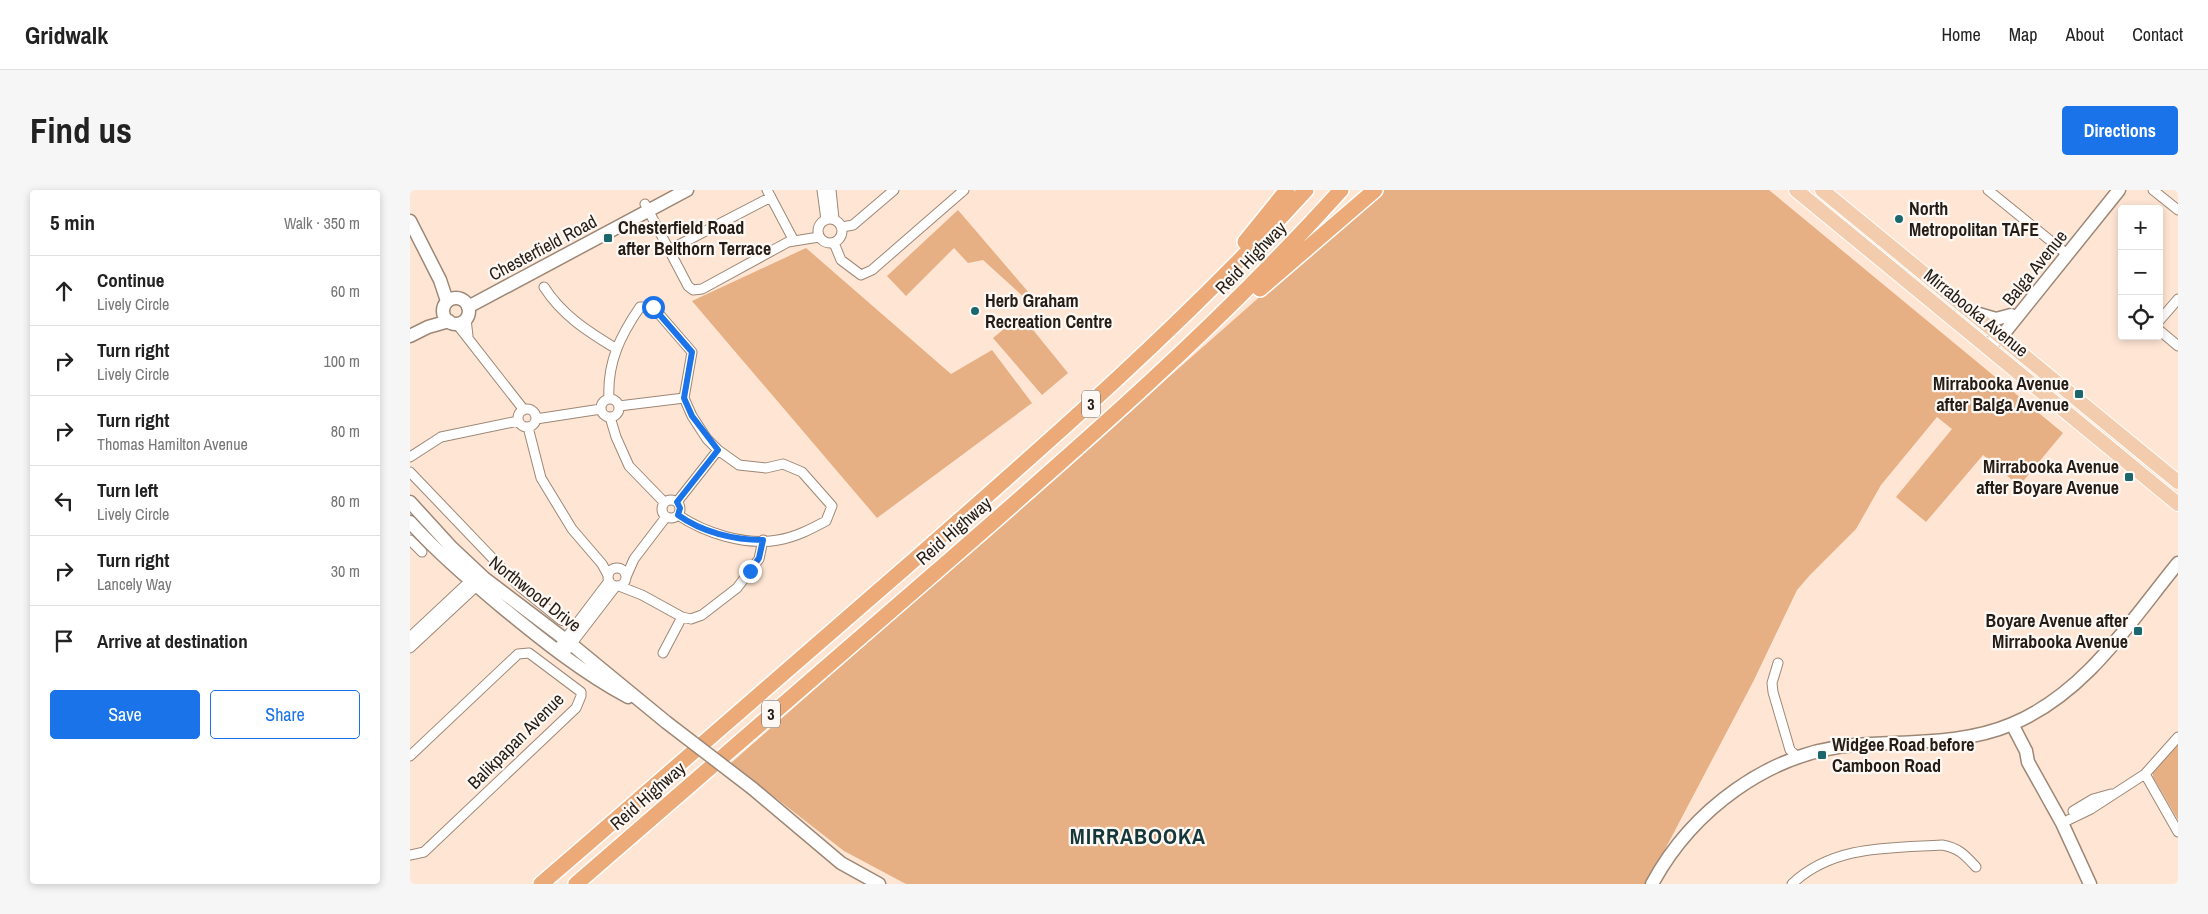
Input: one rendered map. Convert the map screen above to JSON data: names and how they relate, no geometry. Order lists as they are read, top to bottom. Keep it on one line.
{"streets":{"highway":["Reid Highway","3"],"main road":["Mirrabooka Avenue"],"street":["Chesterfield Road","Balga Avenue","Northwood Drive","Balikpapan Avenue"]},"crossings":[["Balga Avenue","Mirrabooka Avenue"]],"districts":["MIRRABOOKA"],"places":{"other":["North Metropolitan TAFE","Herb Graham Recreation Centre"],"transit":["Chesterfield Road after Belthorn Terrace","Mirrabooka Avenue after Balga Avenue","Mirrabooka Avenue after Boyare Avenue","Boyare Avenue after Mirrabooka Avenue","Widgee Road before Camboon Road"]},"page":{"header":"Gridwalk","nav":["Home","Map","About","Contact"],"buttons":["Directions",["Save","Share"]],"title":"Find us","heading":["5 min","Walk · 350 m"],"map_buttons":["+","−"],"list":[["Continue","Lively Circle","60 m"],["Turn right","Lively Circle","100 m"],["Turn right","Thomas Hamilton Avenue","80 m"],["Turn left","Lively Circle","80 m"],["Turn right","Lancely Way","30 m"],"Arrive at destination"]}}
